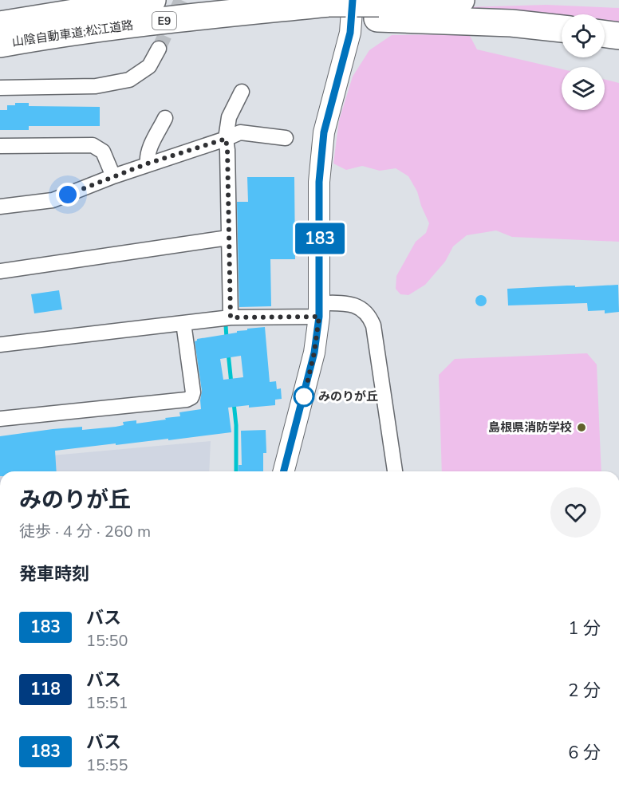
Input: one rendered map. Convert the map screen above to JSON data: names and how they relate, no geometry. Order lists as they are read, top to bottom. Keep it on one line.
{"streets":{"highway":["E9","山陰自動車道;松江道路"]},"places":["みのりが丘","島根県消防学校"],"lines":["bus line 183"],"page":{"on_map":"183","heading":[["みのりが丘","徒歩 · 4 分 · 260 m"],"発車時刻"],"list":[{"mark":"183","name":"バス","note":"15:50","value":"1 分"},{"mark":"118","name":"バス","note":"15:51","value":"2 分"},{"mark":"183","name":"バス","note":"15:55","value":"6 分"}]}}
